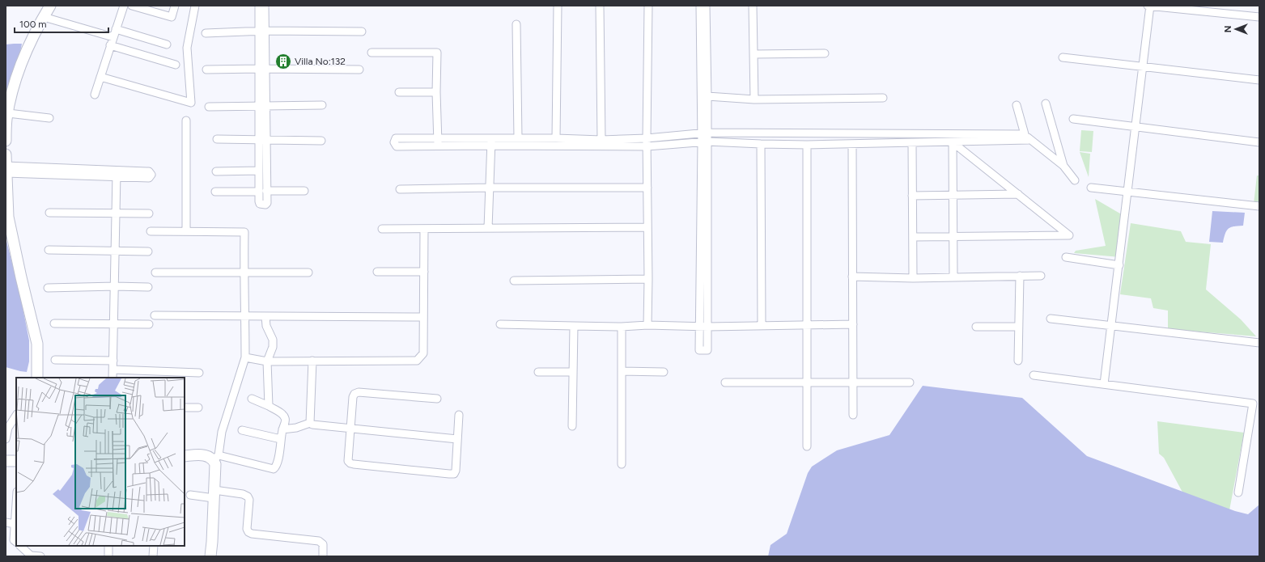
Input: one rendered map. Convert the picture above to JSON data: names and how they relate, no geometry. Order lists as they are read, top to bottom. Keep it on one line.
{"places":{"building":["Villa No:132"]},"scale_bar":"100 m","north":"left"}
